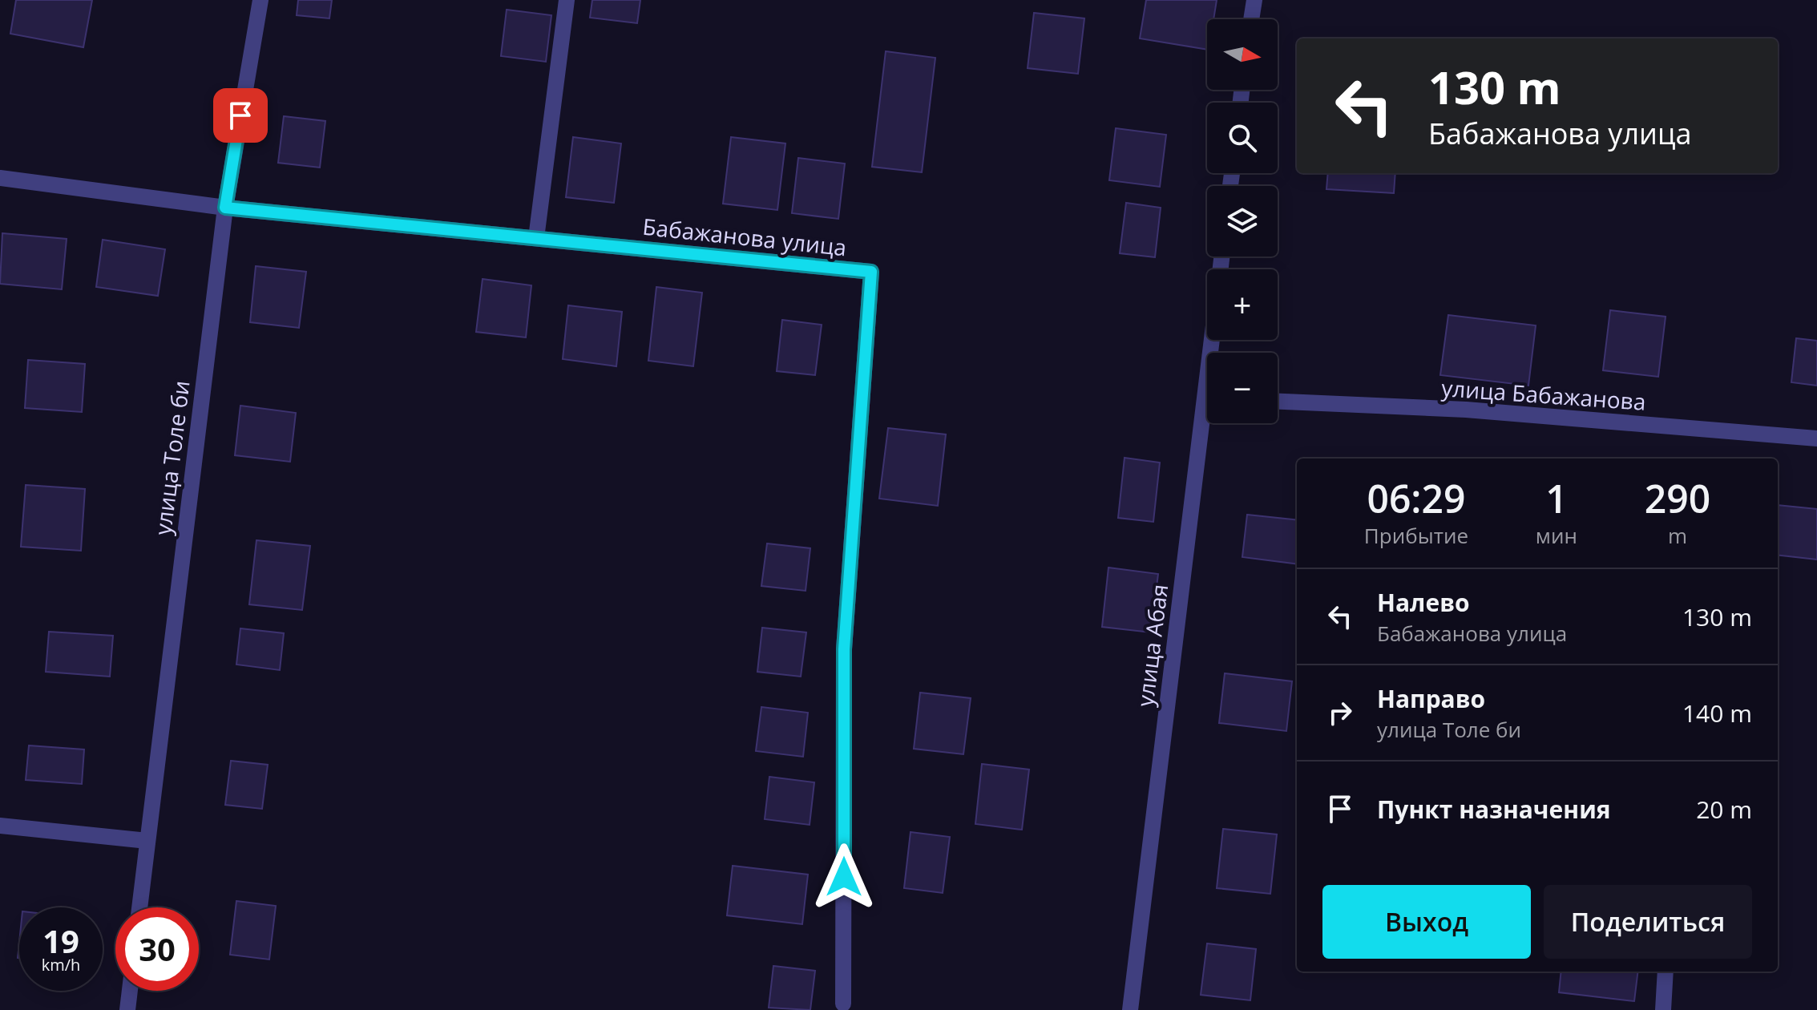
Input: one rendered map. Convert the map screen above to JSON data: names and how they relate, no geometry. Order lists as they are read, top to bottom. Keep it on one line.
{"streets":{"street":["Бабажанова улица","улица Бабажанова","улица Толе би","улица Абая"]},"crossings":[["Бабажанова улица","улица Толе би"]],"north":"right","page":{"map_buttons":["+","−"],"turn":["130 m","Бабажанова улица"],"eta":["06:29","Прибытие","1","мин","290","m"],"list":[{"name":"Налево","note":"Бабажанова улица","value":"130 m"},{"name":"Направо","note":"улица Толе би","value":"140 m"},{"name":"Пункт назначения","value":"20 m"}],"buttons":["Выход","Поделиться"],"speed":"19 km/h","limit":"30"}}
